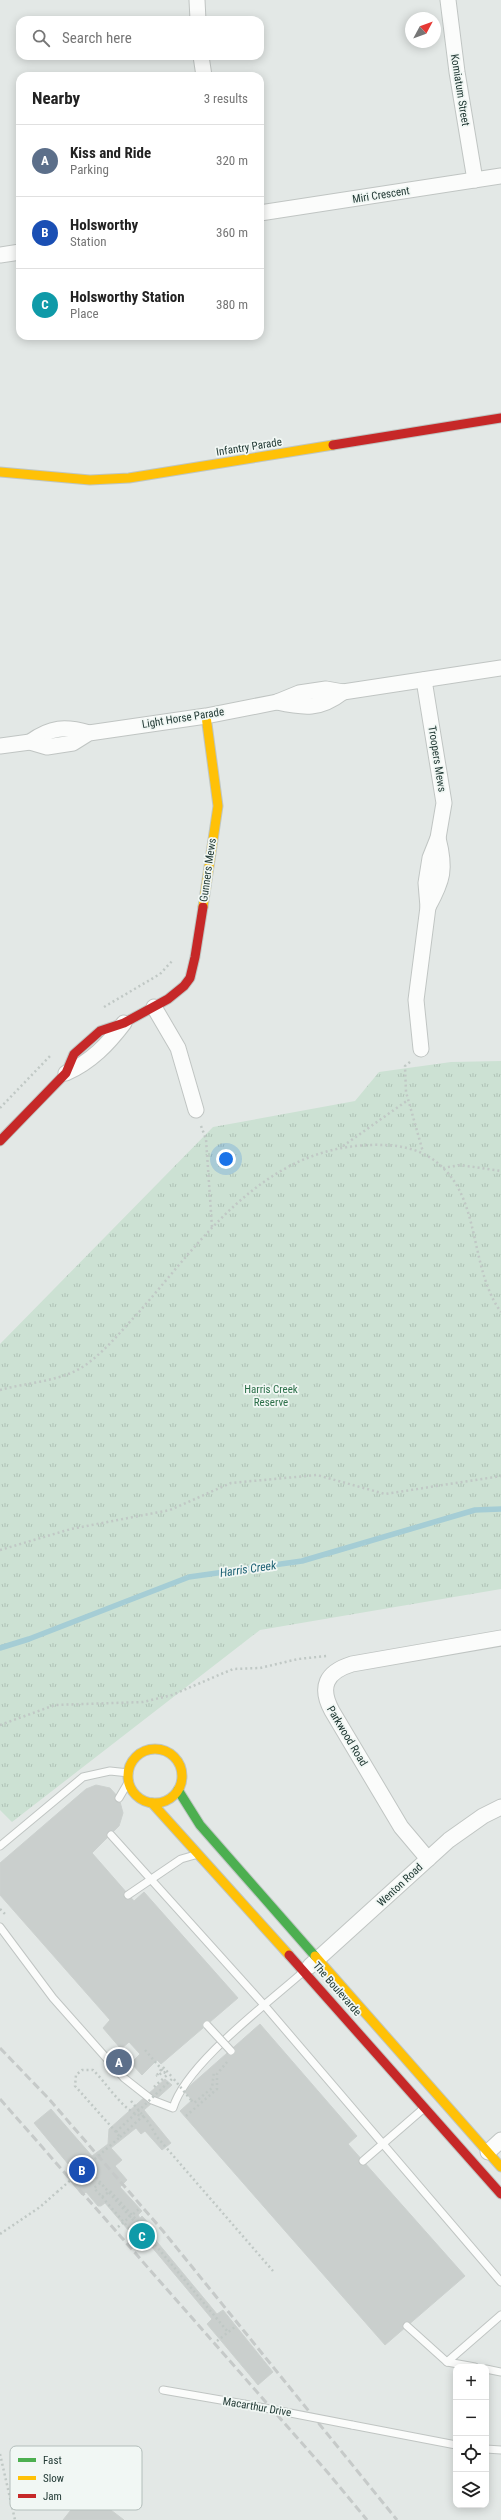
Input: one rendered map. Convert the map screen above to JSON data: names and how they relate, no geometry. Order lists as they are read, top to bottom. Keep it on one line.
{"streets":{"street":["Komiatum Street","Miri Crescent","Infantry Parade","Light Horse Parade","Troopers Mews","Gunners Mews","Parkwood Road","Wenton Road","The Boulevarde"],"lane":["Macarthur Drive"]},"crossings":[["Komiatum Street","Miri Crescent"],["Light Horse Parade","Troopers Mews"],["Light Horse Parade","Gunners Mews"],["Parkwood Road","Wenton Road"],["Wenton Road","The Boulevarde"]],"water":["Harris Creek"],"parks":["Harris Creek Reserve"],"legend":["Fast","Slow","Jam"],"north":"top right","page":{"search":"Search here","heading":["Nearby","3 results"],"list":[{"mark":"A","name":"Kiss and Ride","note":"Parking","value":"320 m"},{"mark":"B","name":"Holsworthy","note":"Station","value":"360 m"},{"mark":"C","name":"Holsworthy Station","note":"Place","value":"380 m"}],"pins":["A","B","C"],"map_buttons":["+","−"]}}
